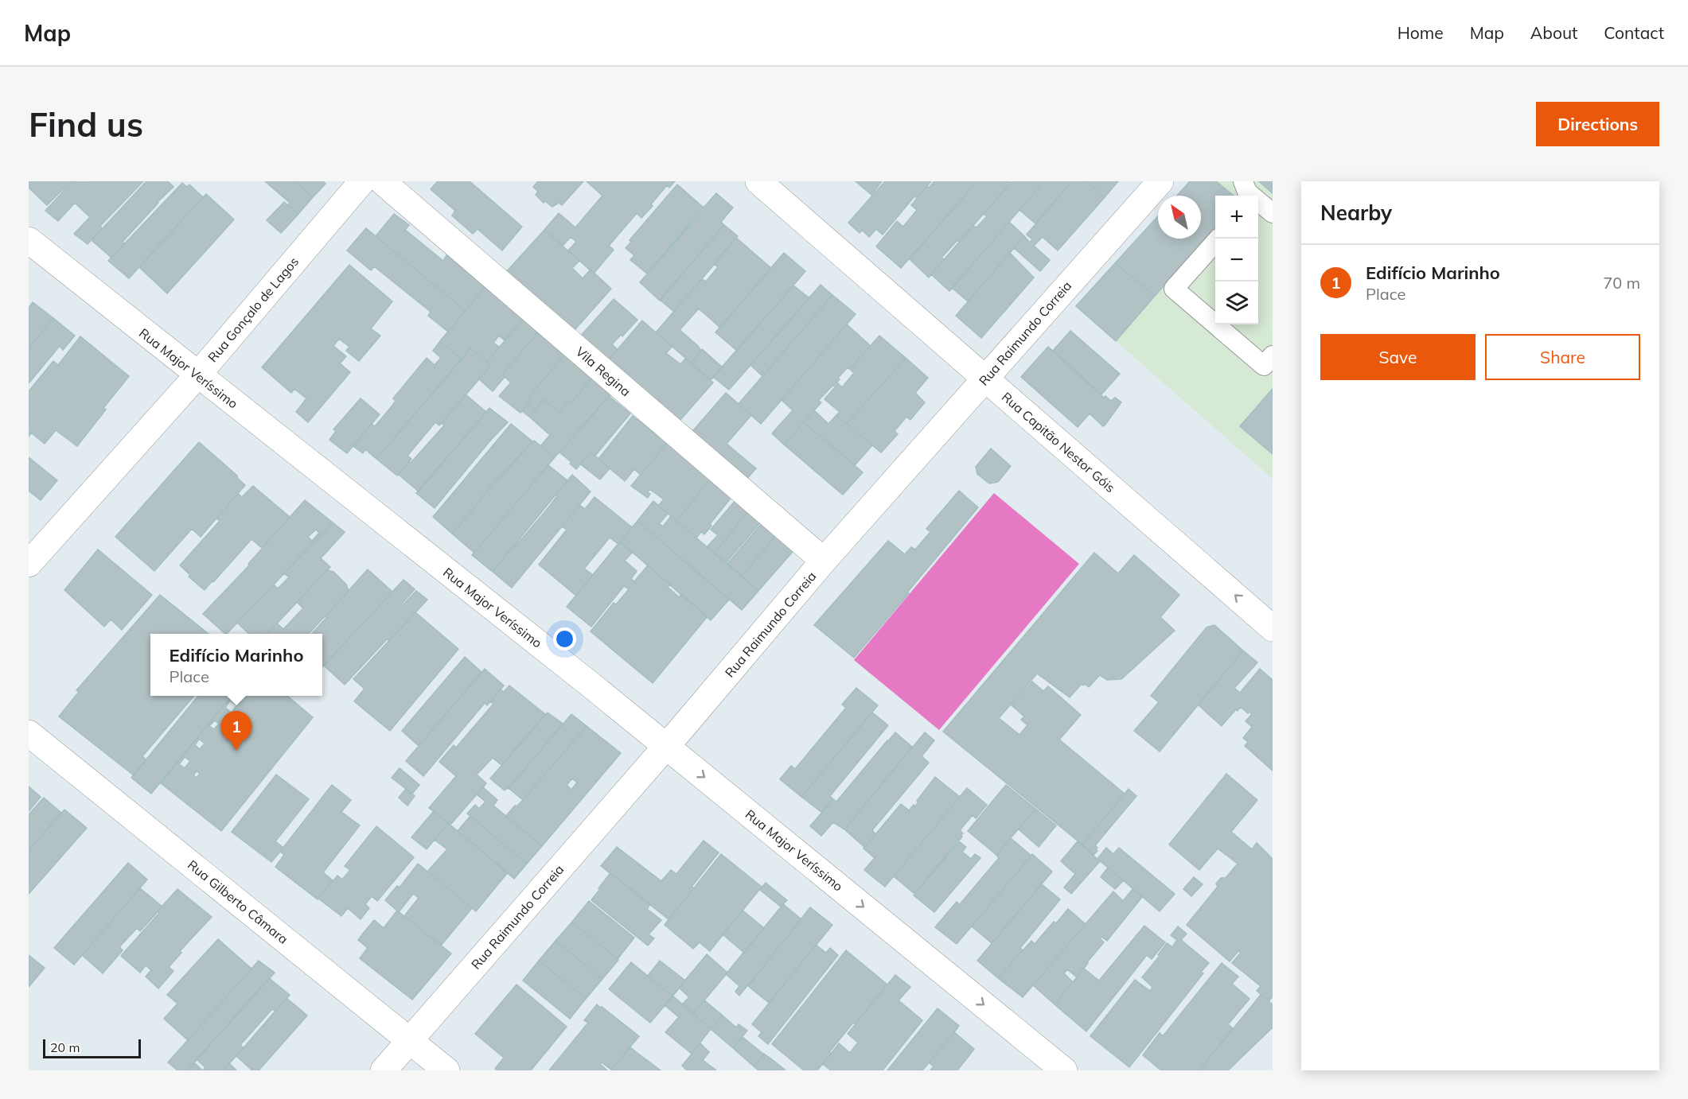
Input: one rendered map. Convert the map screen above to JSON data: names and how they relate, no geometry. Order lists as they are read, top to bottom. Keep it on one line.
{"streets":{"street":["Rua Gonçalo de Lagos","Rua Raimundo Correia","Rua Major Veríssimo","Vila Regina","Rua Capitão Nestor Góis","Rua Gilberto Câmara"]},"crossings":[["Rua Gonçalo de Lagos","Rua Major Veríssimo"],["Rua Raimundo Correia","Rua Major Veríssimo"],["Rua Raimundo Correia","Vila Regina"],["Rua Raimundo Correia","Rua Capitão Nestor Góis"],["Rua Raimundo Correia","Rua Gilberto Câmara"]],"one_way":["Rua Major Veríssimo","Rua Capitão Nestor Góis"],"scale_bar":"20 m","north":"top left","page":{"header":"Map","nav":["Home","Map","About","Contact"],"buttons":["Directions",["Save","Share"]],"title":"Find us","heading":"Nearby","map_buttons":["+","−"],"list":[{"mark":"1","name":"Edifício Marinho","note":"Place","value":"70 m"}],"popup":["Edifício Marinho","Place"],"pins":"1","scale":"20 m"}}
